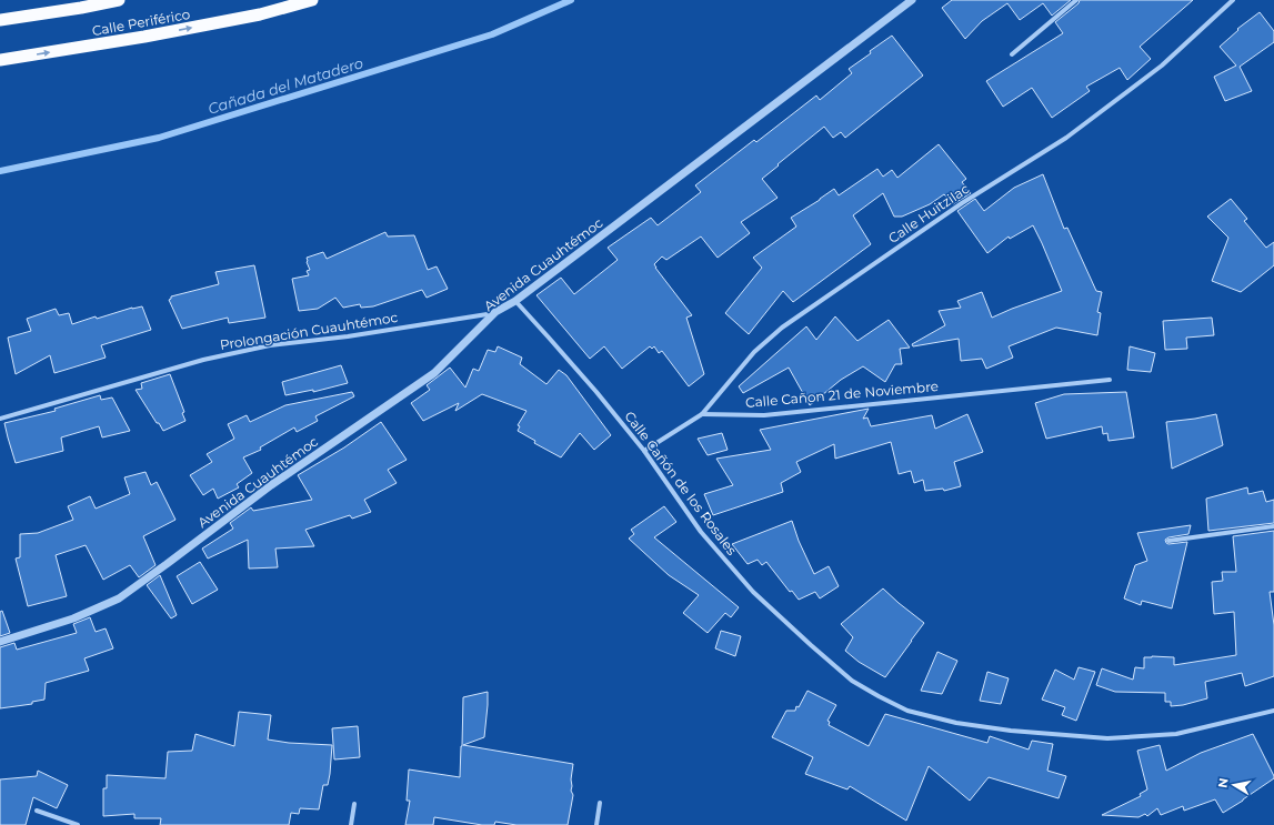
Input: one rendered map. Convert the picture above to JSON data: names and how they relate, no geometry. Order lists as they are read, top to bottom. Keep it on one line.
{"streets":{"highway":["Calle Periférico"],"street":["Calle Huitzilac","Avenida Cuauhtémoc","Prolongación Cuauhtémoc","Calle Cañon 21 de Noviembre","Calle Cañón de los Rosales"]},"crossings":[["Calle Huitzilac","Calle Cañon 21 de Noviembre"],["Calle Huitzilac","Calle Cañón de los Rosales"],["Avenida Cuauhtémoc","Prolongación Cuauhtémoc"],["Avenida Cuauhtémoc","Calle Cañón de los Rosales"]],"water":["Cañada del Matadero"],"north":"left"}
